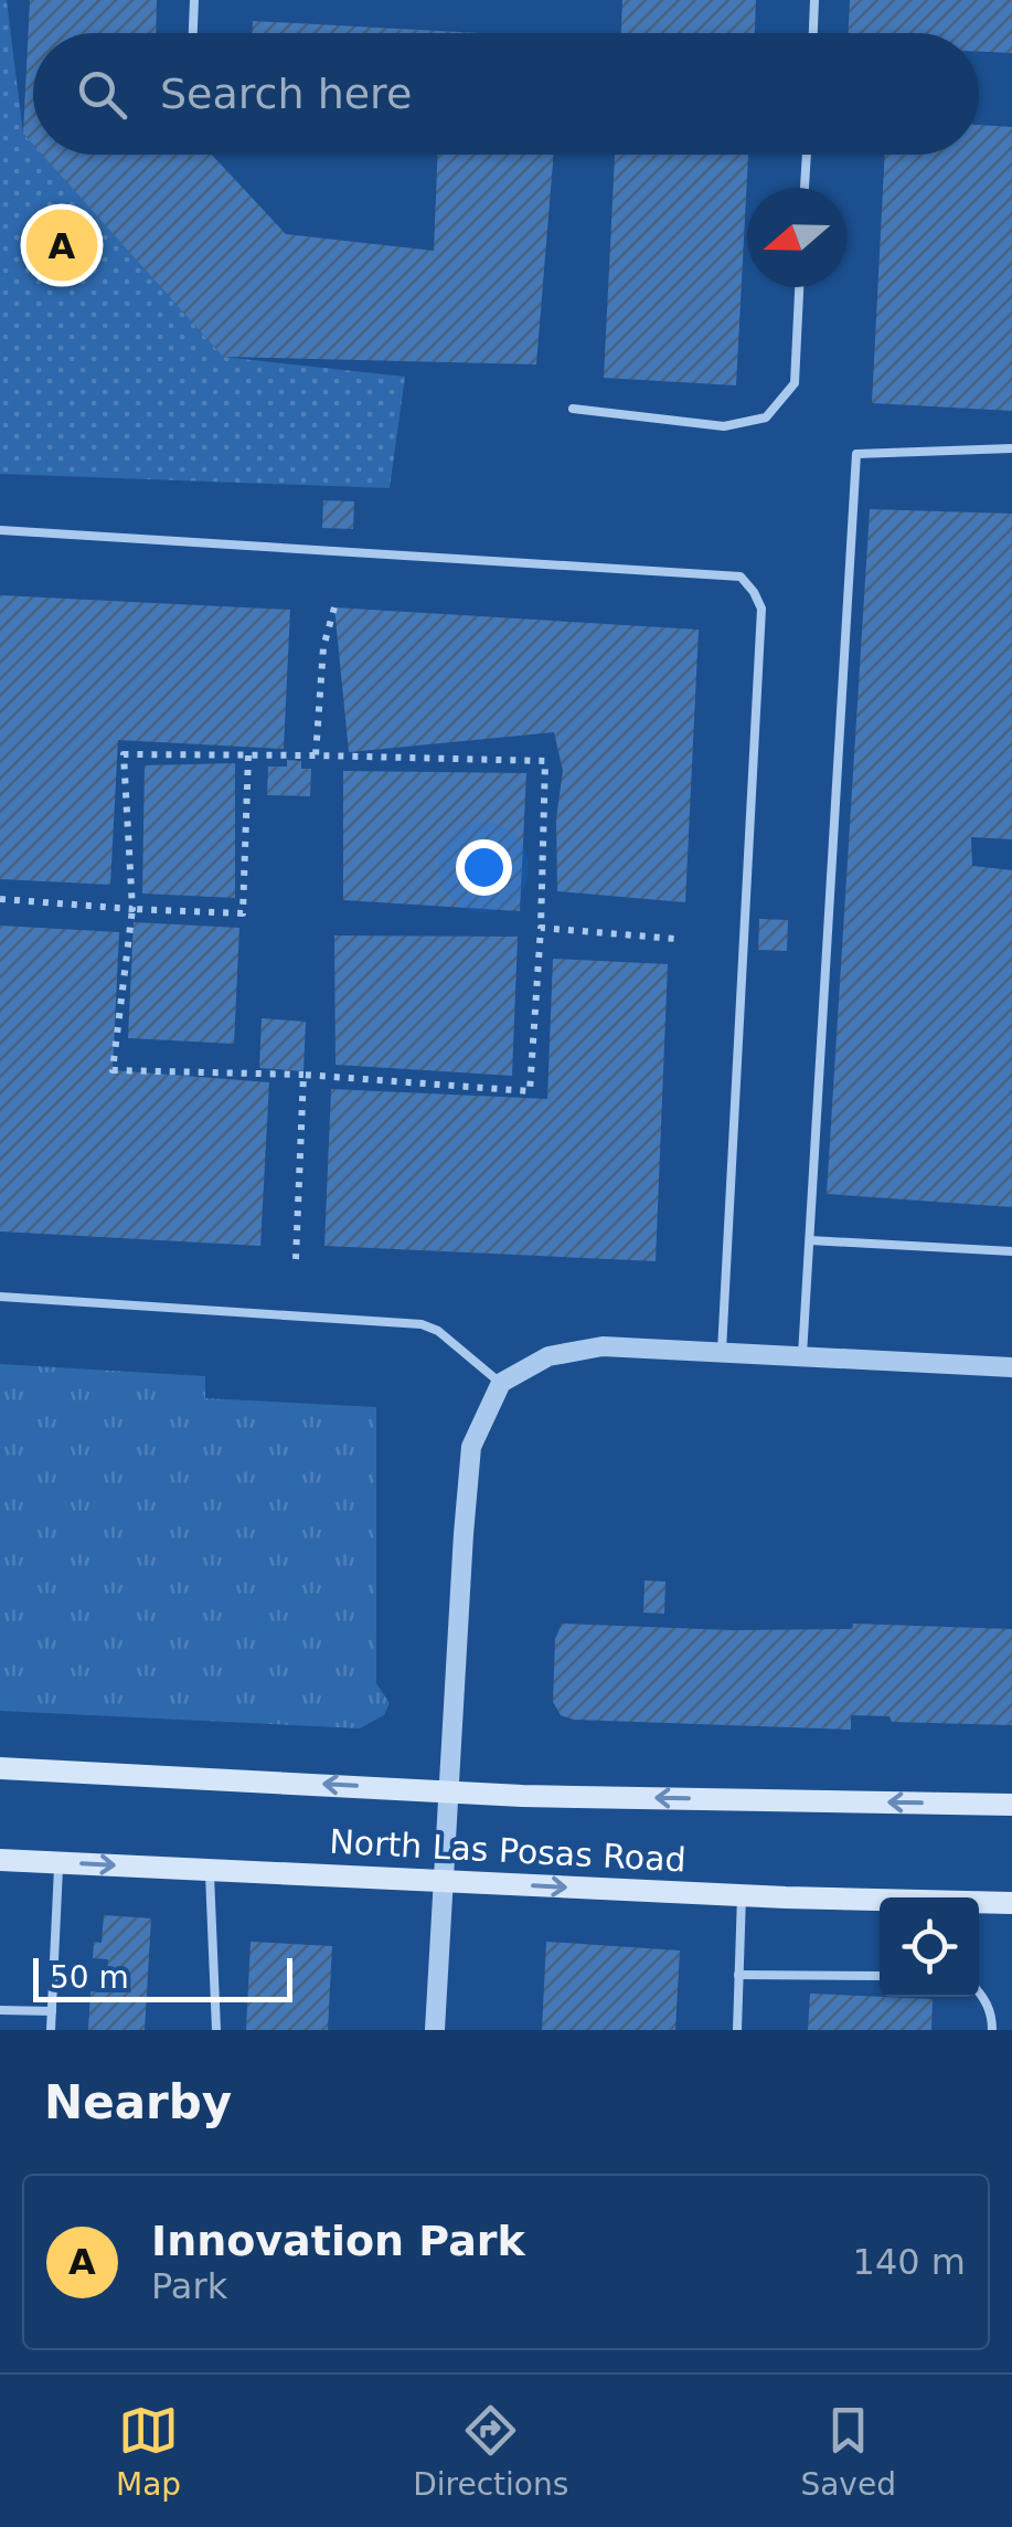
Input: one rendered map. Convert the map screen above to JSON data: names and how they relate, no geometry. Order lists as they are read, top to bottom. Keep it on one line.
{"streets":{"main road":["North Las Posas Road"]},"scale_bar":"50 m","north":"left","page":{"search":"Search here","pins":"A","scale":"50 m","heading":"Nearby","list":[{"mark":"A","name":"Innovation Park","note":"Park","value":"140 m"}],"nav":["Map","Directions","Saved"]}}
